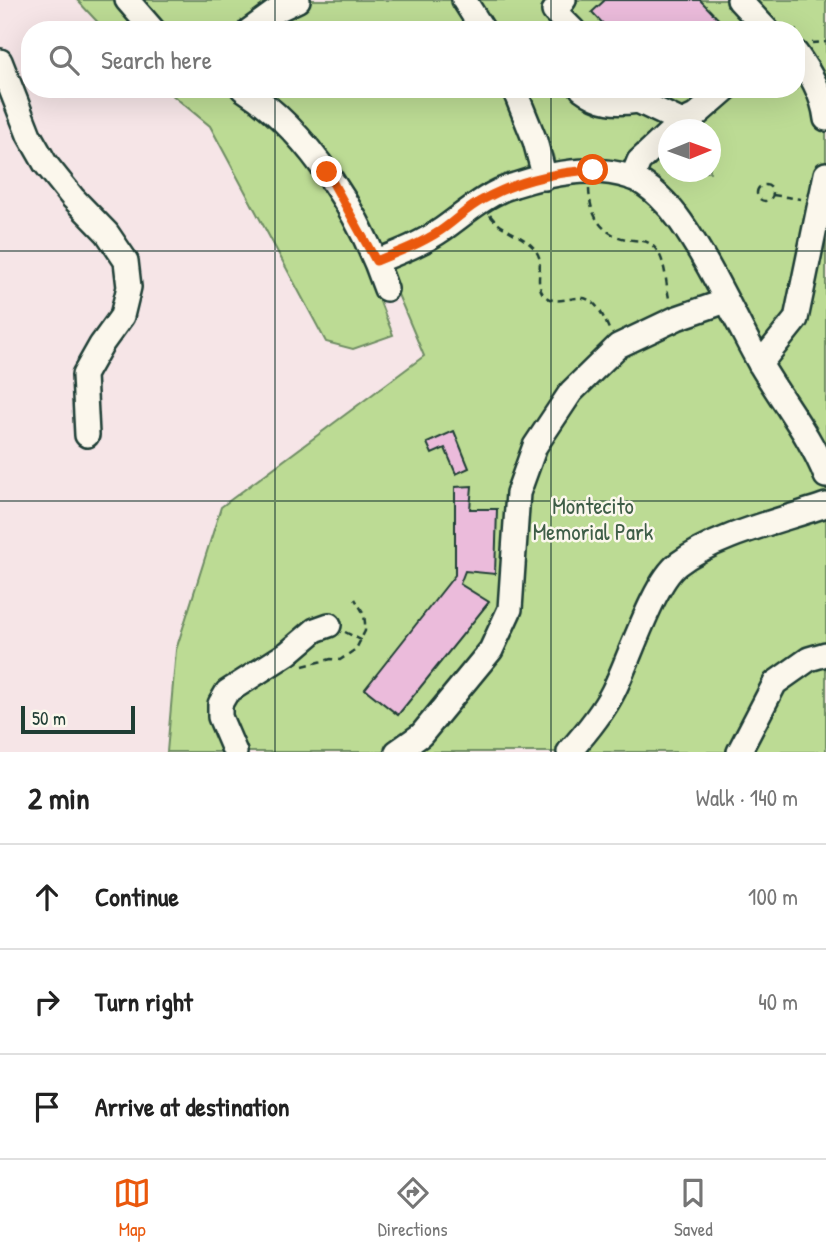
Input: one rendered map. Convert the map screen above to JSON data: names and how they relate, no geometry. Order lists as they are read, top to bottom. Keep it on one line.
{"parks":["Montecito Memorial Park"],"scale_bar":"50 m","north":"right","page":{"search":"Search here","scale":"50 m","heading":["2 min","Walk · 140 m"],"list":[["Continue","100 m"],["Turn right","40 m"],"Arrive at destination"],"nav":["Map","Directions","Saved"]}}
